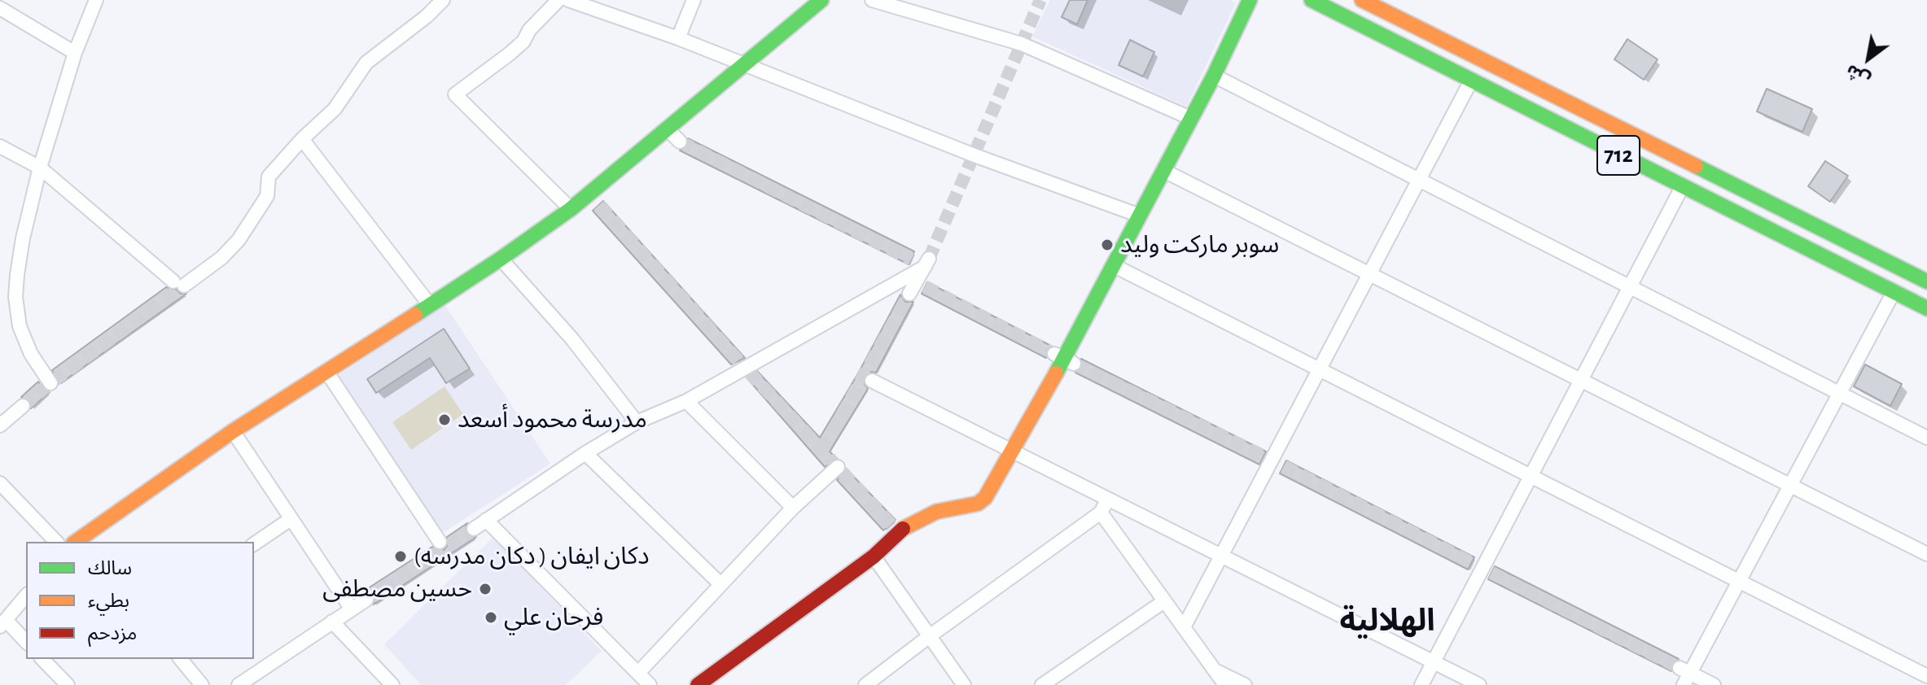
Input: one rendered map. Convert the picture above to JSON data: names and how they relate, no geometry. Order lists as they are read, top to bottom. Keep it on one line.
{"streets":{"street":["712"]},"districts":["الهلالية"],"places":["سوبر ماركت وليد","مدرسة محمود أسعد","دكان ايفان ( دكان مدرسه)","حسين مصطفى","فرحان علي"],"legend":["سالك","بطيء","مزدحم"],"north":"bottom left"}
